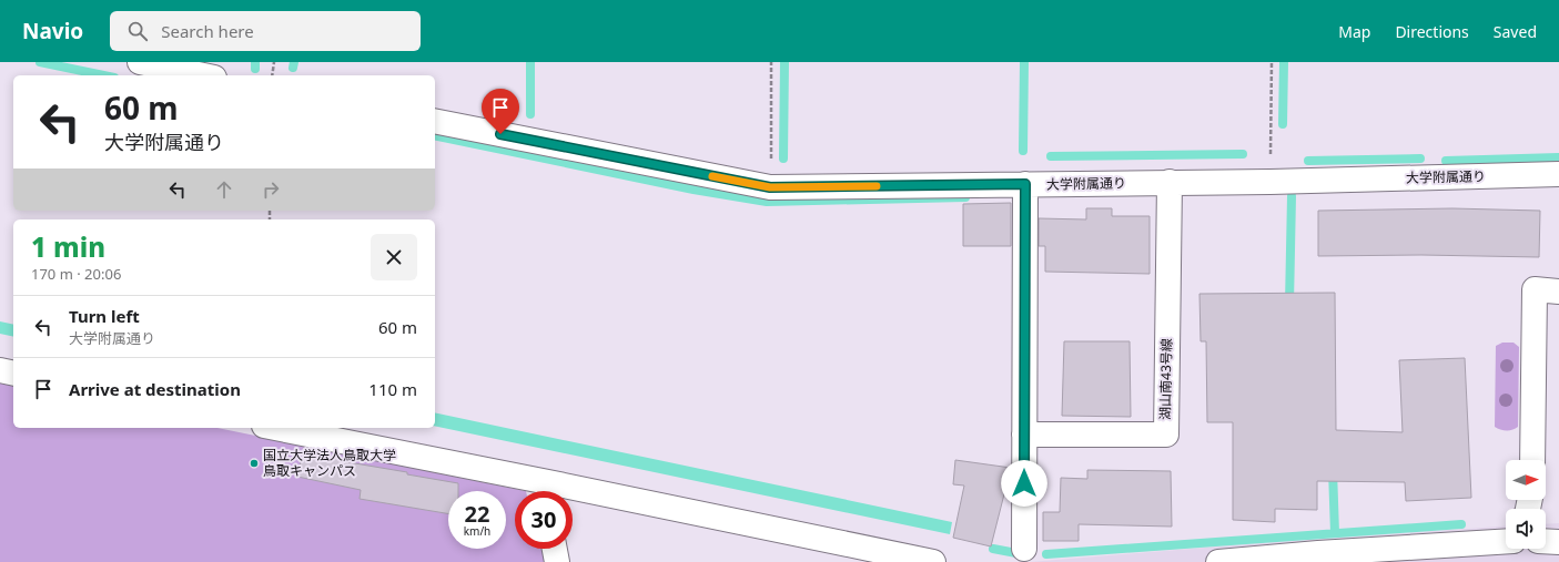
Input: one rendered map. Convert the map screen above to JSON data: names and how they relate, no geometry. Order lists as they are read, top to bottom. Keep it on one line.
{"streets":{"street":["大学附属通り","湖山南43号線"]},"crossings":[["大学附属通り","湖山南43号線"]],"places":["国立大学法人鳥取大学 鳥取キャンパス"],"north":"right","page":{"header":"Navio","search":"Search here","nav":["Map","Directions","Saved"],"turn":["60 m","大学附属通り"],"heading":["1 min","170 m · 20:06"],"list":[{"name":"Turn left","note":"大学附属通り","value":"60 m"},{"name":"Arrive at destination","value":"110 m"}],"speed":"22 km/h","limit":"30"}}
